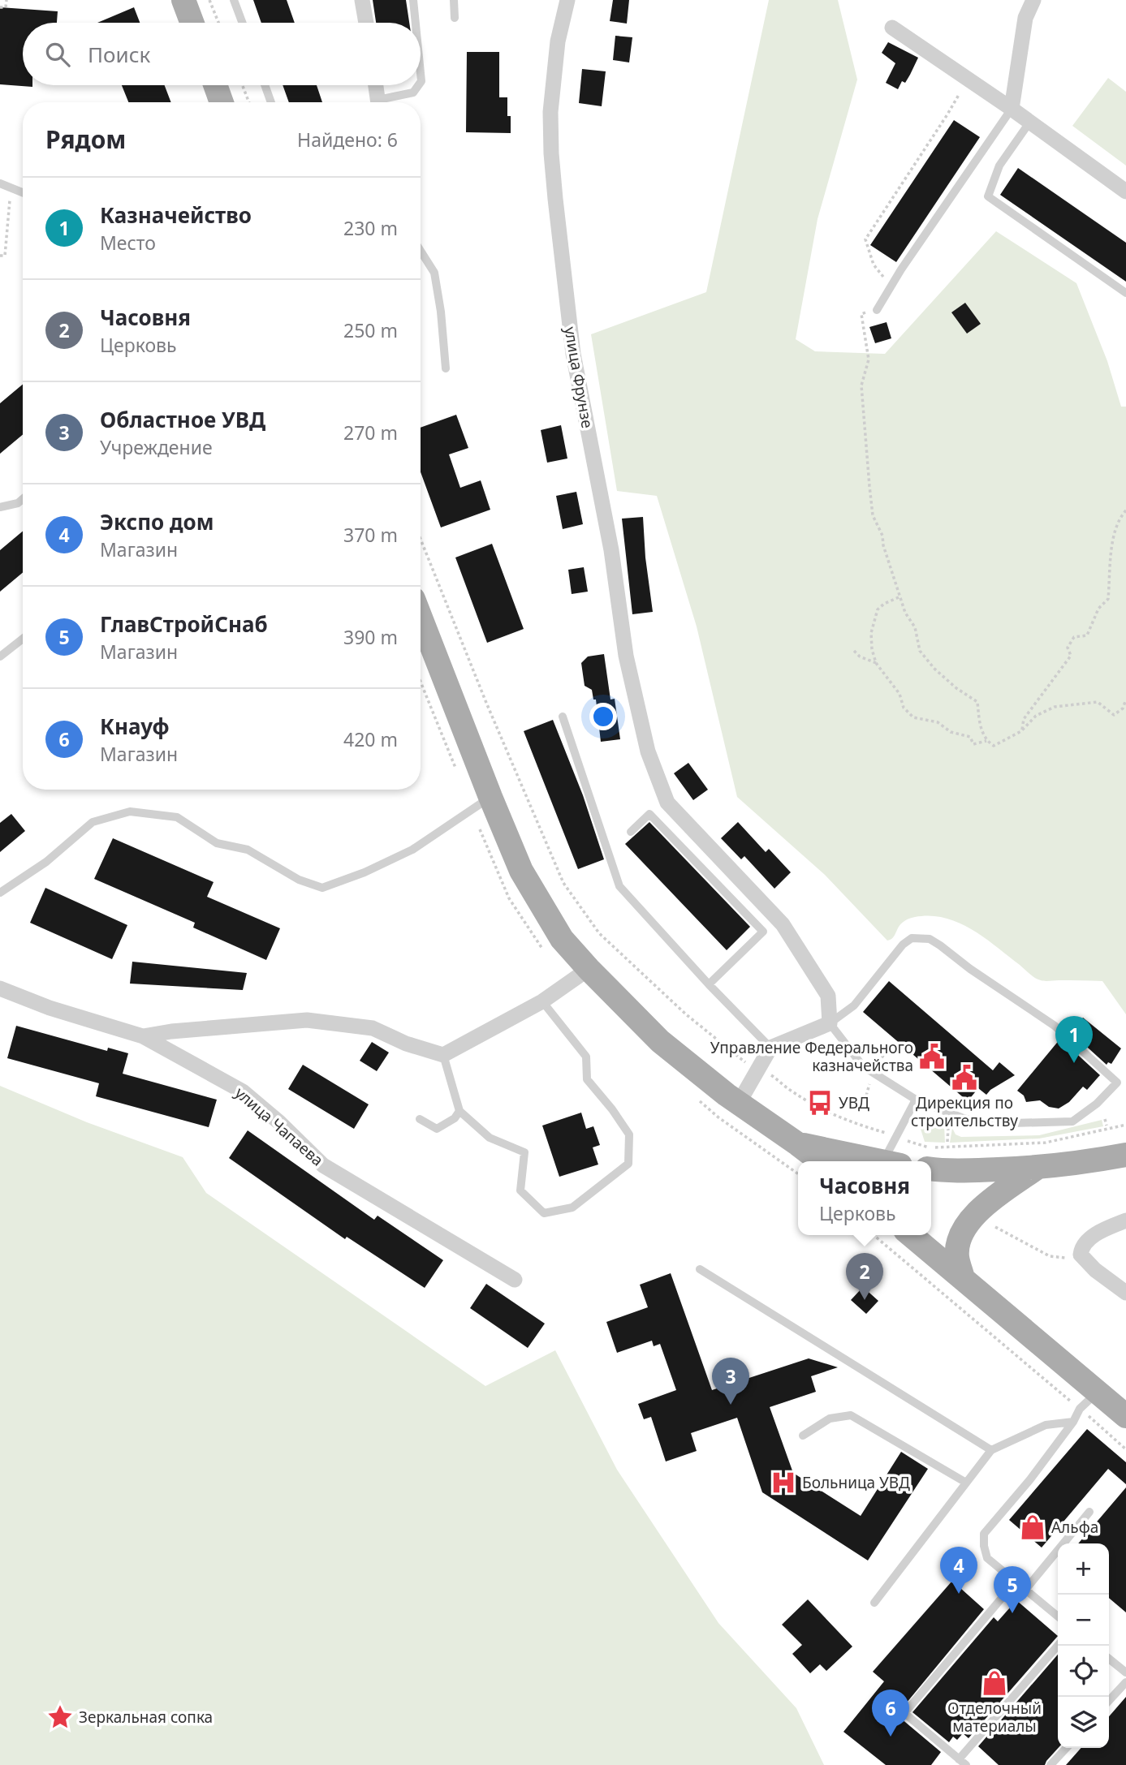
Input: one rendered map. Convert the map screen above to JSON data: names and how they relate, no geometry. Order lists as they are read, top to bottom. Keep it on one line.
{"streets":{"street":["улица Фрунзе","улица Чапаева"]},"places":{"public building":["Управление Федерального казначейства","Дирекция по строительству"],"bus stop":["УВД"],"hospital":["Больница УВД"],"shop":["Альфа","Отделочный материалы"],"place":["Зеркальная сопка"]},"page":{"search":"Поиск","heading":["Рядом","Найдено: 6"],"list":[{"mark":"1","name":"Казначейство","note":"Место","value":"230 m"},{"mark":"2","name":"Часовня","note":"Церковь","value":"250 m"},{"mark":"3","name":"Областное УВД","note":"Учреждение","value":"270 m"},{"mark":"4","name":"Экспо дом","note":"Магазин","value":"370 m"},{"mark":"5","name":"ГлавСтройСнаб","note":"Магазин","value":"390 m"},{"mark":"6","name":"Кнауф","note":"Магазин","value":"420 m"}],"pins":["1","2","3","4","5","6"],"popup":["Часовня","Церковь"],"map_buttons":["+","−"]}}
